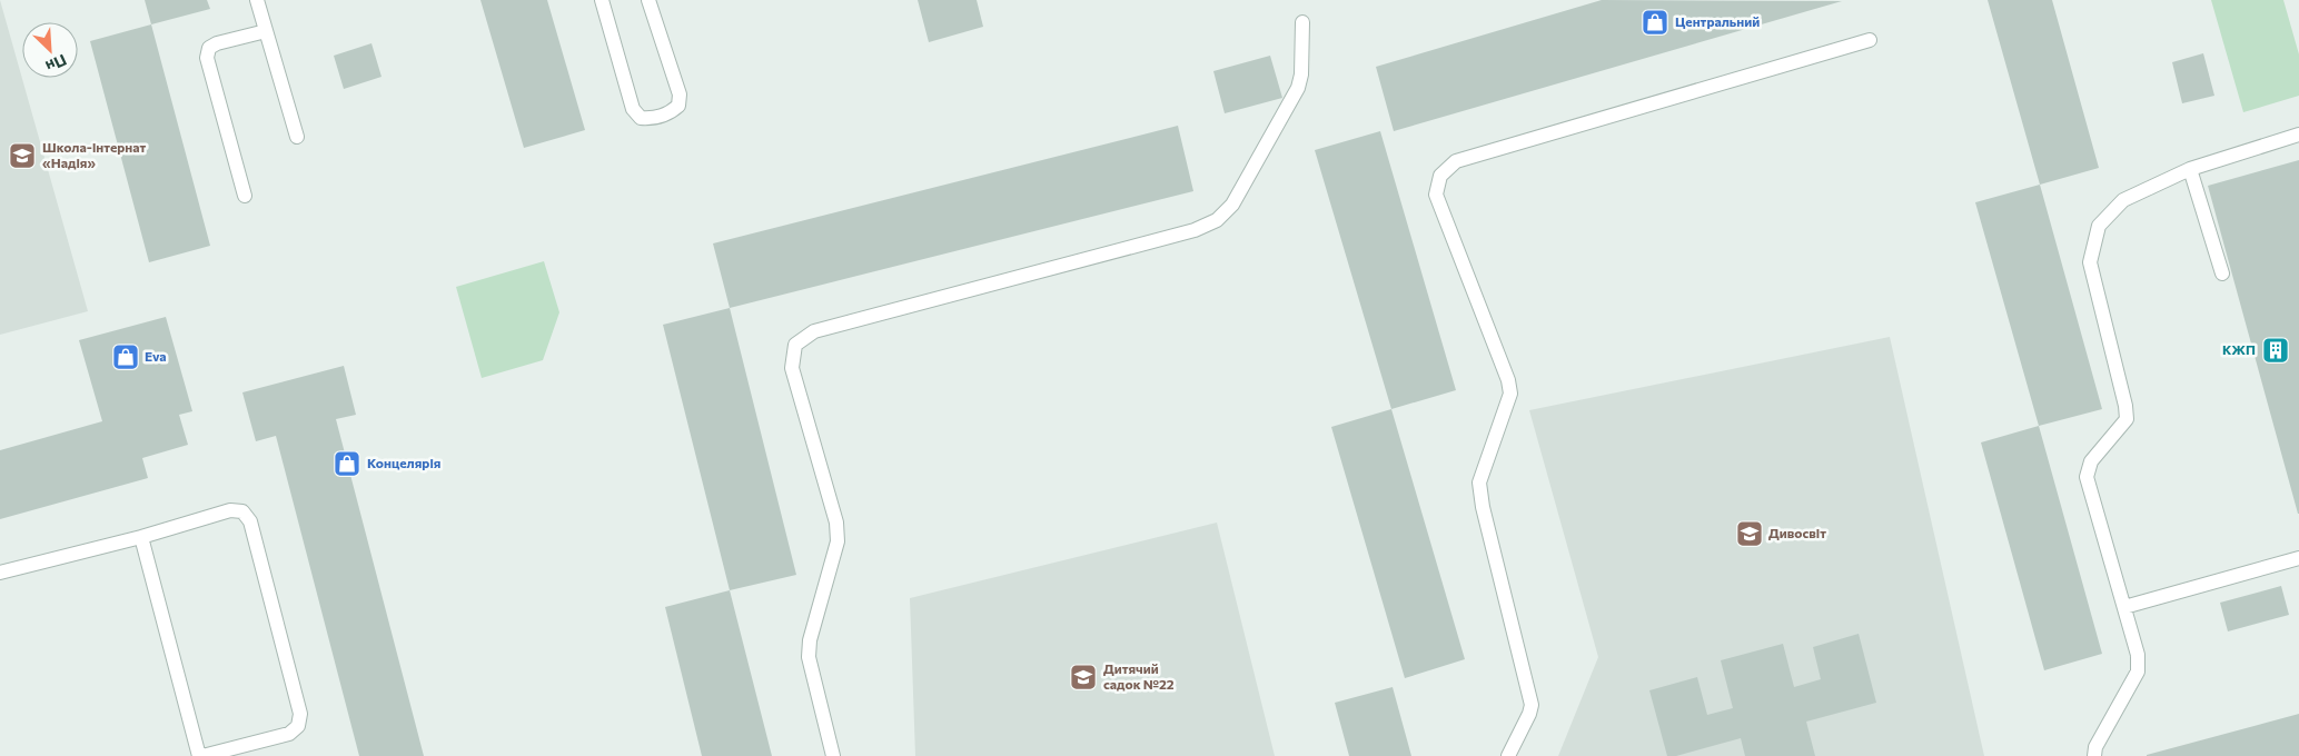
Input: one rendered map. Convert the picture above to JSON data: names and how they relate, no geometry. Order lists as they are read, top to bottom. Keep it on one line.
{"places":{"shop":["Центральний","Eva","Концелярія"],"school or university":["Школа-інтернат «Надія»","Дивосвіт","Дитячий садок №22"],"building":["КЖП"]},"north":"bottom right"}
